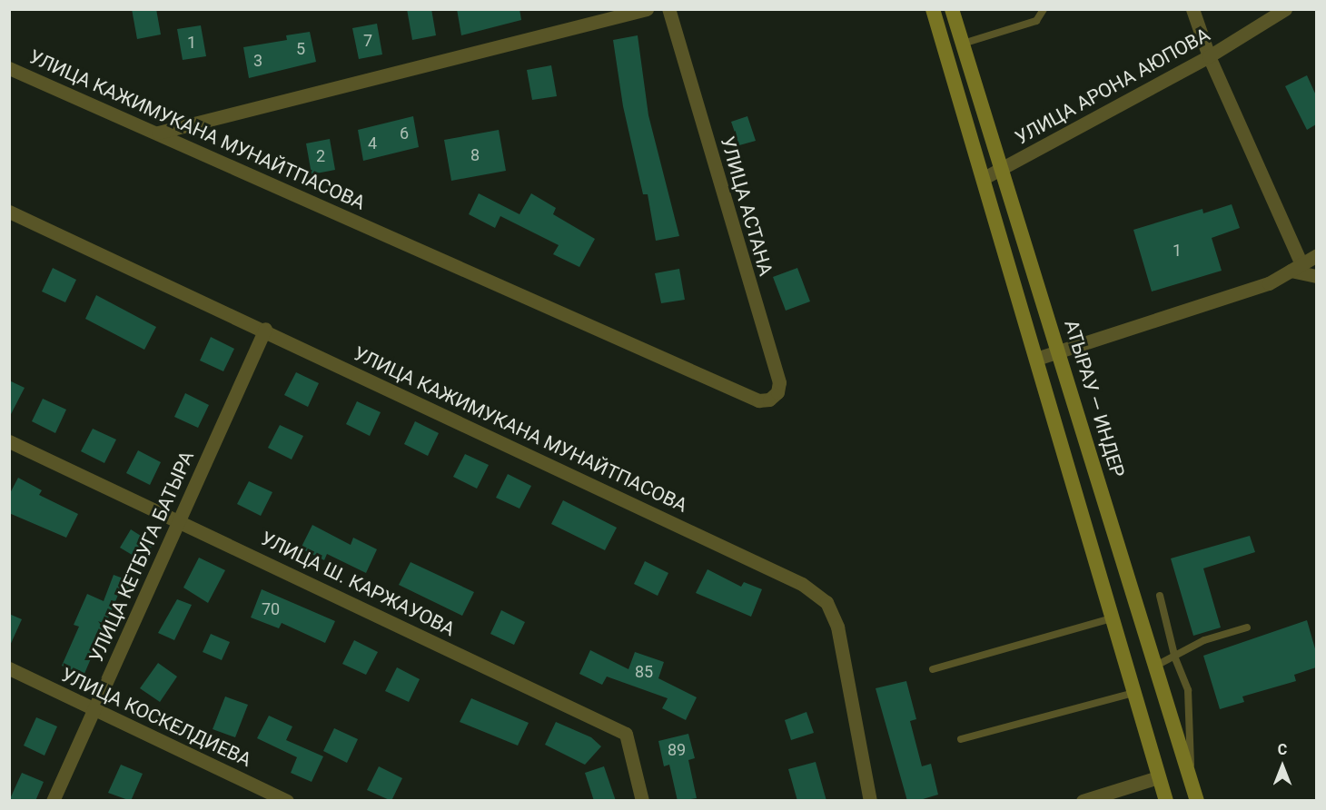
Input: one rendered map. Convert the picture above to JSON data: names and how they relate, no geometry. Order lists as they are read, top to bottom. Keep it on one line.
{"streets":{"main road":["АТЫРАУ — ИНДЕР"],"street":["УЛИЦА АРОНА АЮПОВА","УЛИЦА КАЖИМУКАНА МУНАЙТПАСОВА","УЛИЦА АСТАНА","УЛИЦА КЕТБУГА БАТЫРА","УЛИЦА Ш. КАРЖАУОВА","УЛИЦА КОСКЕЛДИЕВА"]},"crossings":[["УЛИЦА АРОНА АЮПОВА","АТЫРАУ — ИНДЕР"],["УЛИЦА КАЖИМУКАНА МУНАЙТПАСОВА","УЛИЦА АСТАНА"],["УЛИЦА КАЖИМУКАНА МУНАЙТПАСОВА","УЛИЦА КЕТБУГА БАТЫРА"],["УЛИЦА КЕТБУГА БАТЫРА","УЛИЦА Ш. КАРЖАУОВА"],["УЛИЦА КЕТБУГА БАТЫРА","УЛИЦА КОСКЕЛДИЕВА"]],"house_numbers":["7","1","5","3","6","4","8","2","1","70","85","89"],"north":"top"}
